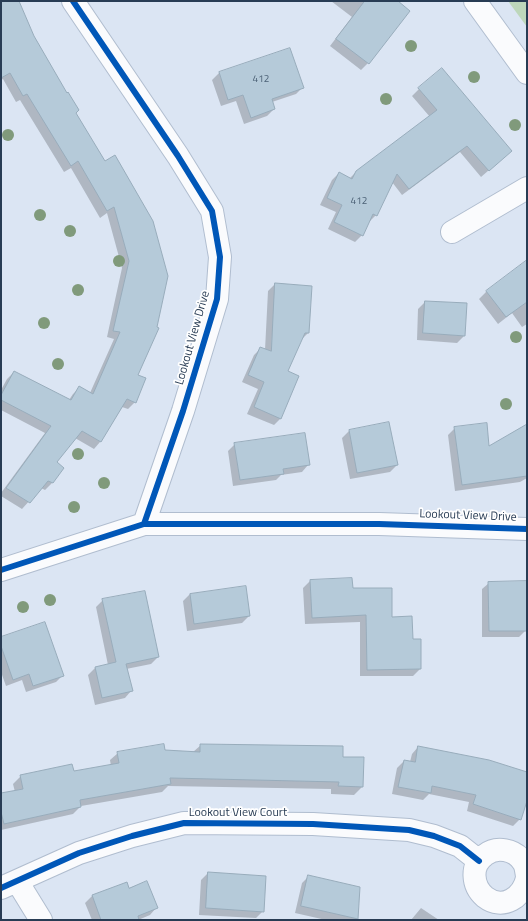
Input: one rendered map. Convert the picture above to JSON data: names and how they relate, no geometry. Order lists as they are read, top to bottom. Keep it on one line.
{"streets":{"street":["Lookout View Drive","Lookout View Court"]},"house_numbers":["412","412"]}
